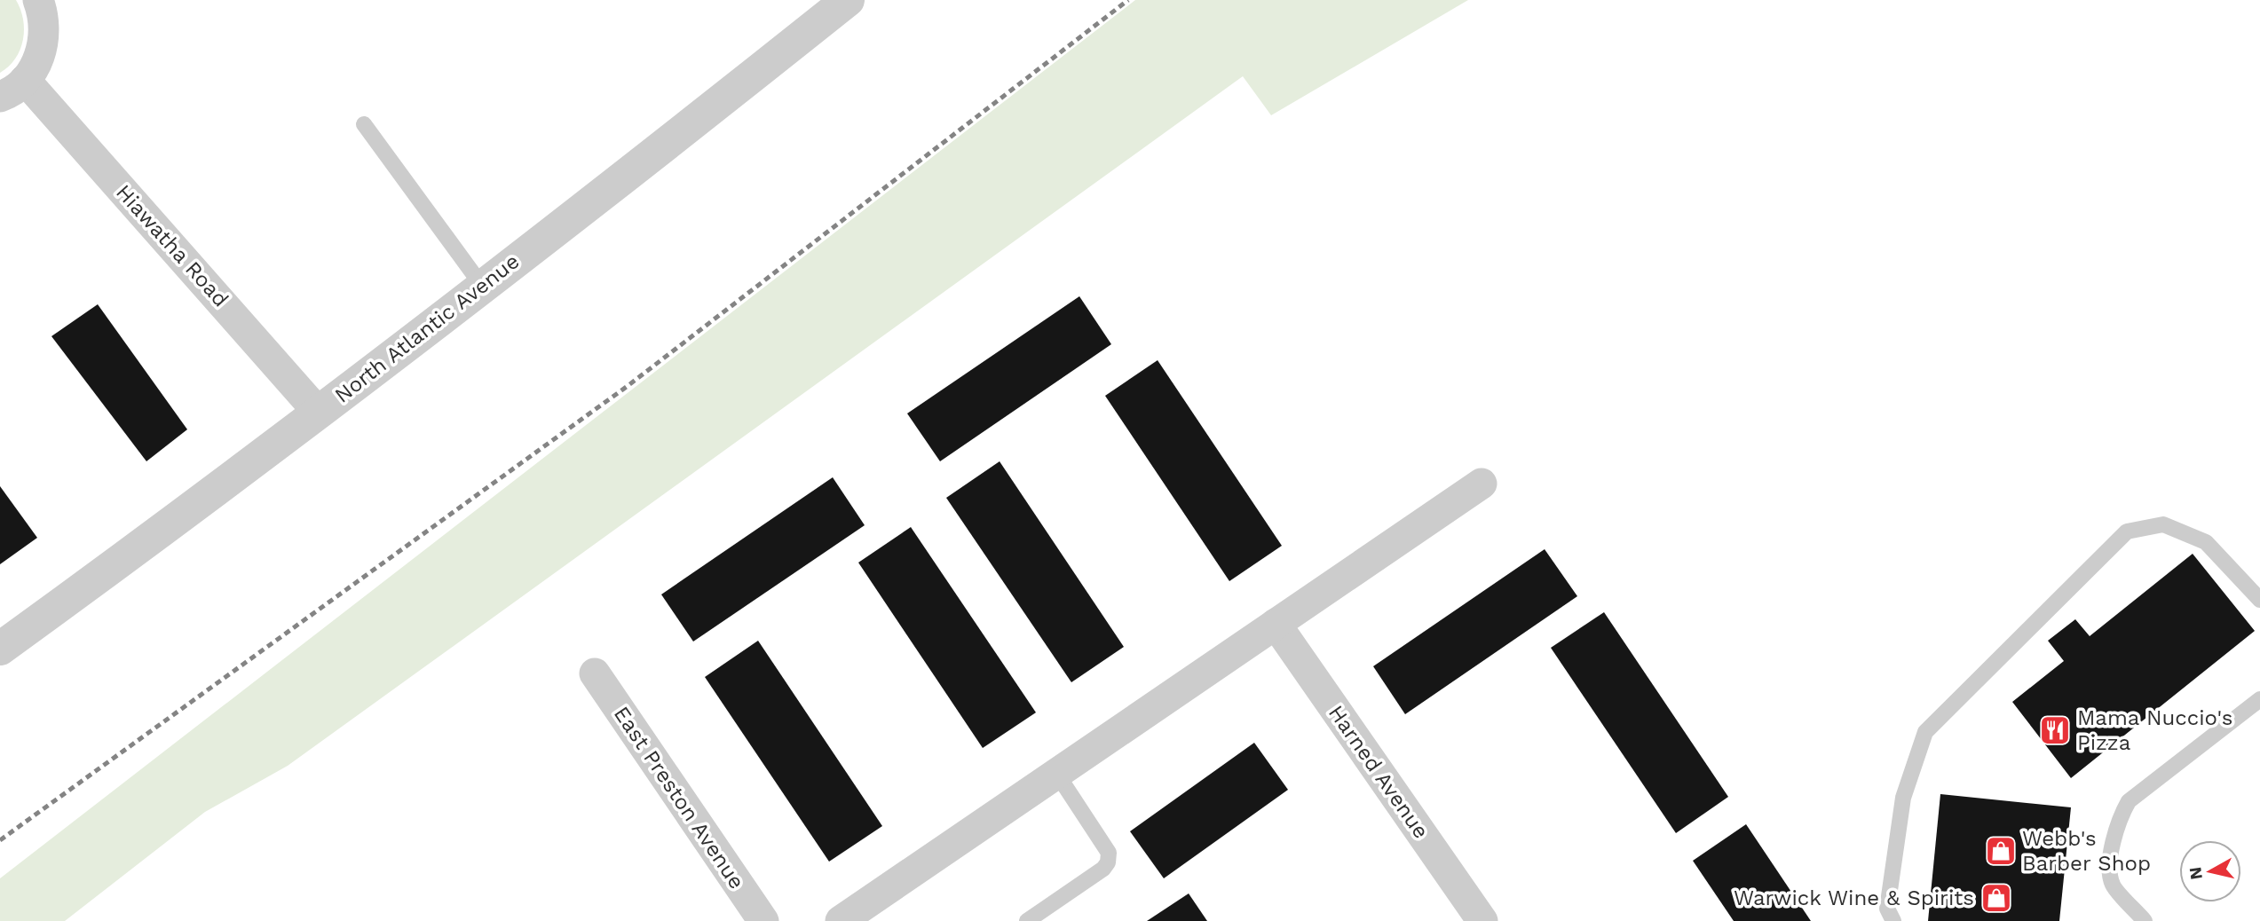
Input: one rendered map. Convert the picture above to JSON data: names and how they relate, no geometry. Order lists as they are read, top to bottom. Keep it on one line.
{"streets":{"street":["Hiawatha Road","North Atlantic Avenue","Harned Avenue","East Preston Avenue"]},"crossings":[["Hiawatha Road","North Atlantic Avenue"]],"places":{"restaurant":["Mama Nuccio's Pizza"],"shop":["Webb's Barber Shop","Warwick Wine & Spirits"]},"north":"left"}
